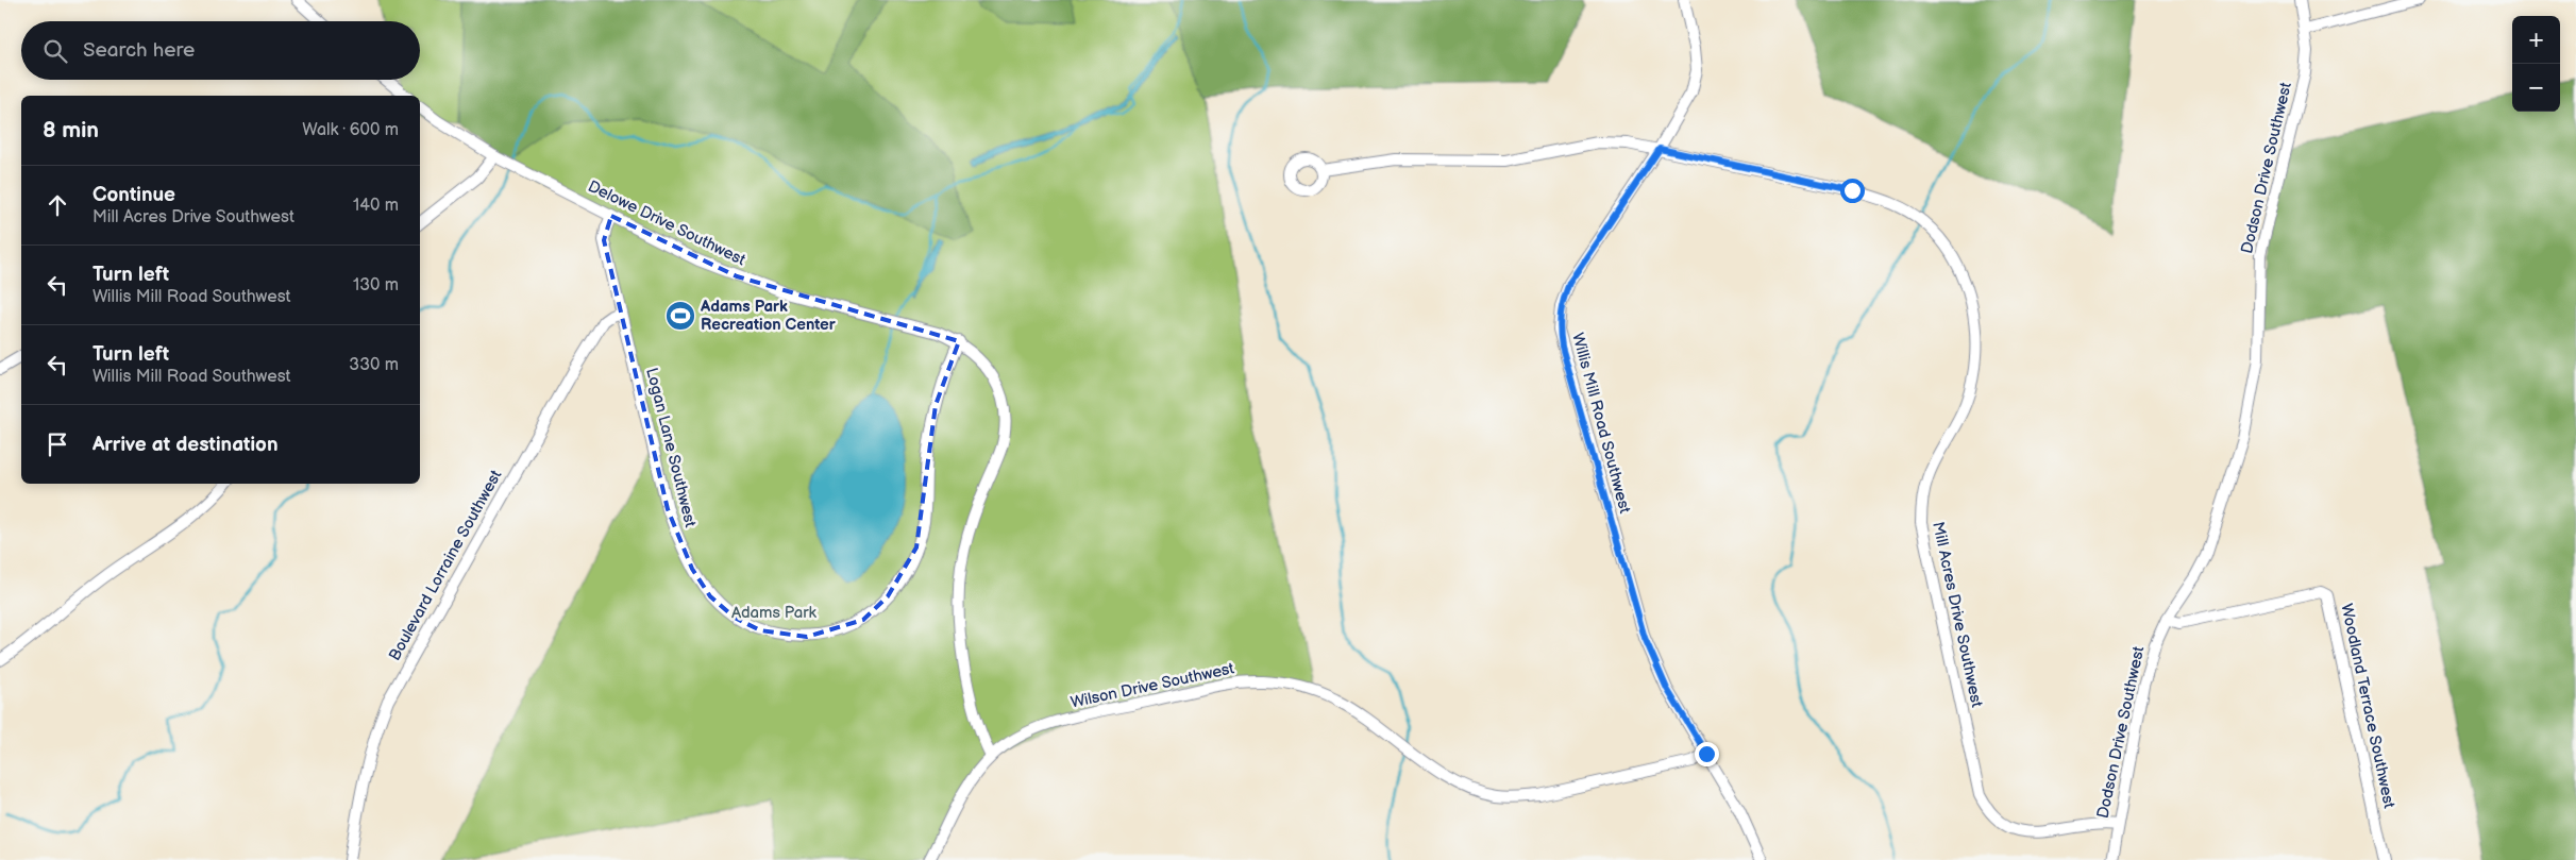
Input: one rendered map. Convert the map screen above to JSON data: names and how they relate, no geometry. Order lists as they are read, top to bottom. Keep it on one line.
{"streets":{"street":["Dodson Drive Southwest","Delowe Drive Southwest","Willis Mill Road Southwest","Logan Lane Southwest","Boulevard Lorraine Southwest","Mill Acres Drive Southwest","Wilson Drive Southwest","Woodland Terrace Southwest"]},"crossings":[["Dodson Drive Southwest","Mill Acres Drive Southwest"],["Dodson Drive Southwest","Woodland Terrace Southwest"],["Delowe Drive Southwest","Logan Lane Southwest"],["Delowe Drive Southwest","Wilson Drive Southwest"],["Willis Mill Road Southwest","Mill Acres Drive Southwest"],["Willis Mill Road Southwest","Wilson Drive Southwest"],["Logan Lane Southwest","Boulevard Lorraine Southwest"]],"parks":["Adams Park"],"places":{"sports":["Adams Park Recreation Center"]},"page":{"map_buttons":["+","−"],"search":"Search here","heading":["8 min","Walk · 600 m"],"list":[["Continue","Mill Acres Drive Southwest","140 m"],["Turn left","Willis Mill Road Southwest","130 m"],["Turn left","Willis Mill Road Southwest","330 m"],"Arrive at destination"]}}
